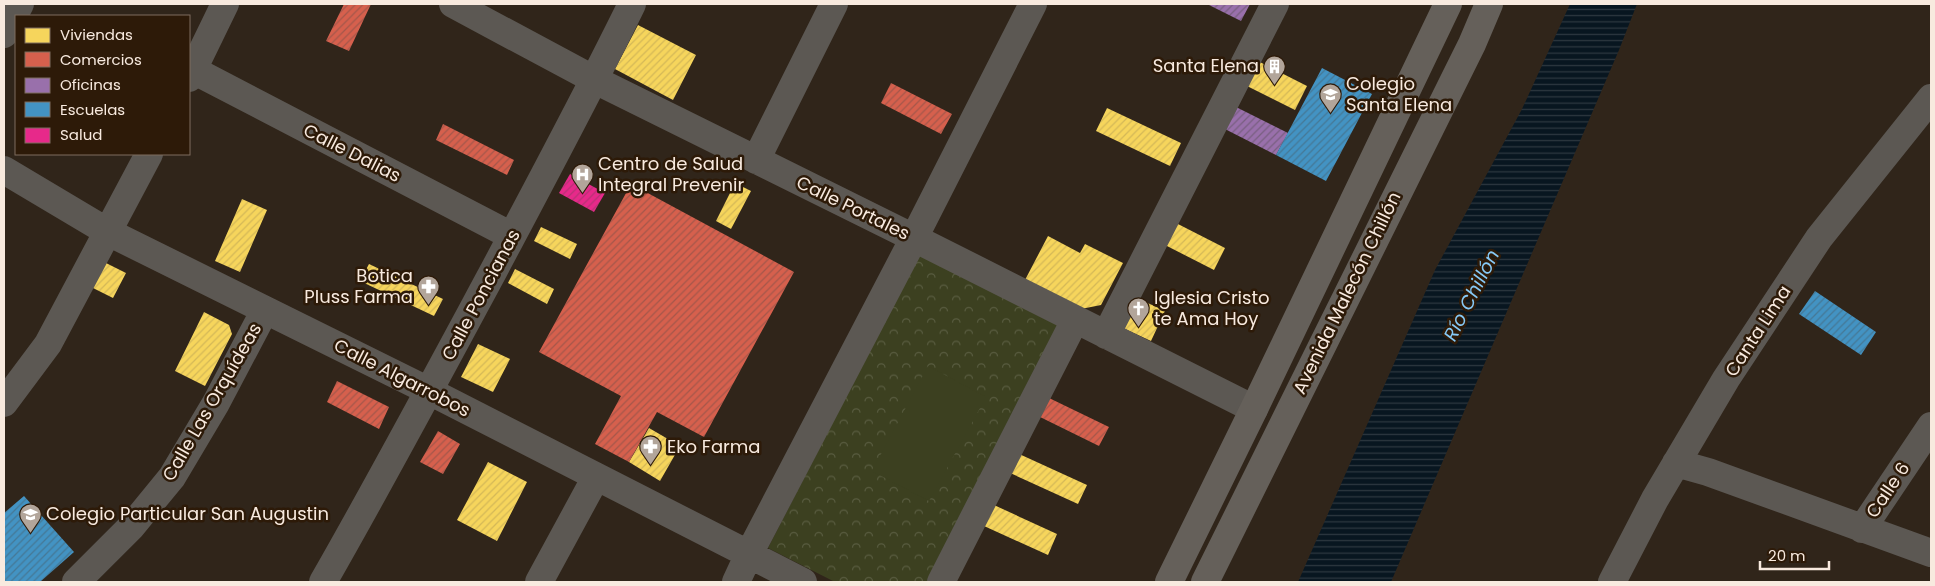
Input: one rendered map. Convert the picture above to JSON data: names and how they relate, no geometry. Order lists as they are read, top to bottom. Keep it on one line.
{"streets":{"main road":["Avenida Malecón Chillón"],"street":["Calle Dalias","Calle Portales","Calle Poncianas","Canta Lima","Calle Algarrobos","Calle Las Orquídeas","Calle 6"]},"crossings":[["Calle Dalias","Calle Poncianas"],["Calle Portales","Avenida Malecón Chillón"],["Calle Portales","Calle Poncianas"],["Calle Poncianas","Calle Algarrobos"],["Calle Algarrobos","Calle Las Orquídeas"]],"water":["Río Chillón"],"places":{"building":["Santa Elena"],"school or university":["Colegio Santa Elena","Colegio Particular San Augustin"],"hospital":["Centro de Salud Integral Prevenir"],"pharmacy":["Botica Pluss Farma","Eko Farma"],"church":["Iglesia Cristo te Ama Hoy"]},"legend":["Viviendas","Comercios","Oficinas","Escuelas","Salud"],"scale_bar":"20 m"}
